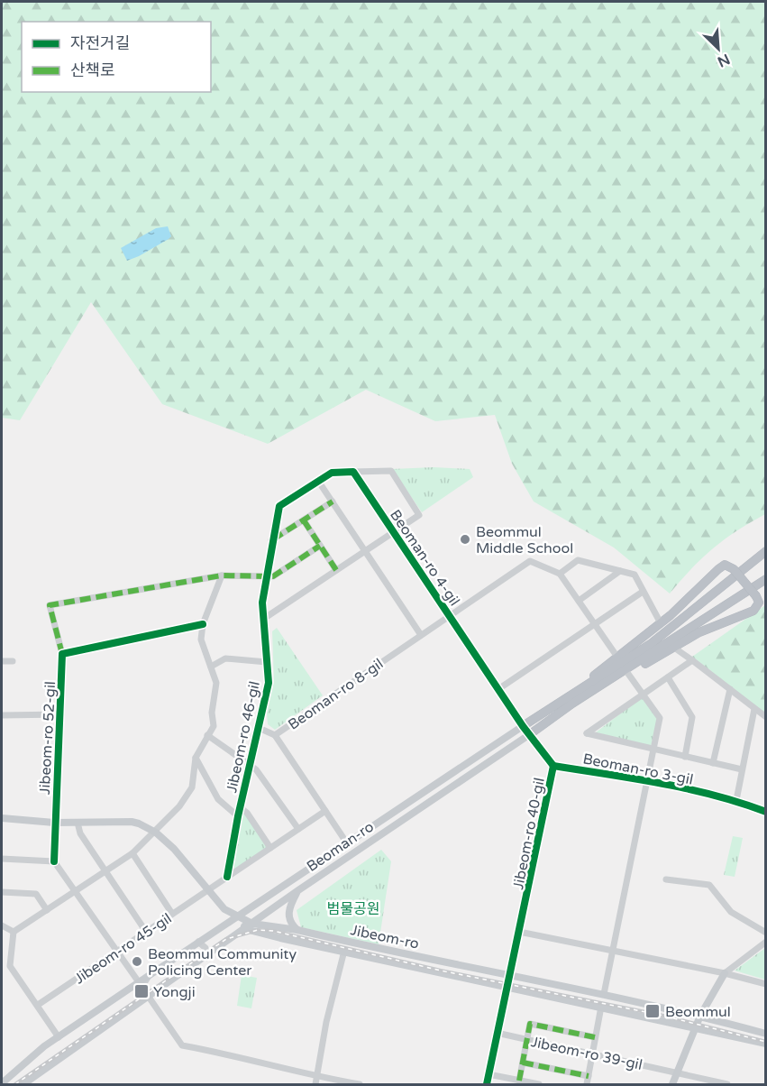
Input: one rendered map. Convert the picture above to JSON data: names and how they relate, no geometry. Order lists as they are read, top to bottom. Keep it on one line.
{"streets":{"highway":["Beoman-ro"],"main road":["Jibeom-ro"],"street":["Beoman-ro 4-gil","Beoman-ro 8-gil","Jibeom-ro 46-gil","Jibeom-ro 52-gil","Beoman-ro 3-gil","Jibeom-ro 40-gil","Jibeom-ro 45-gil","Jibeom-ro 39-gil"]},"crossings":[["Beoman-ro 4-gil","Beoman-ro 8-gil"],["Beoman-ro 4-gil","Beoman-ro"],["Beoman-ro 8-gil","Beoman-ro"],["Jibeom-ro 46-gil","Jibeom-ro 52-gil"],["Beoman-ro 3-gil","Jibeom-ro 40-gil"],["Beoman-ro","Jibeom-ro"]],"parks":["범물공원"],"places":{"other":["Beommul Middle School","Beommul Community Policing Center"],"transit":["Yongji","Beommul"]},"legend":["자전거길","산책로"],"north":"bottom right"}
